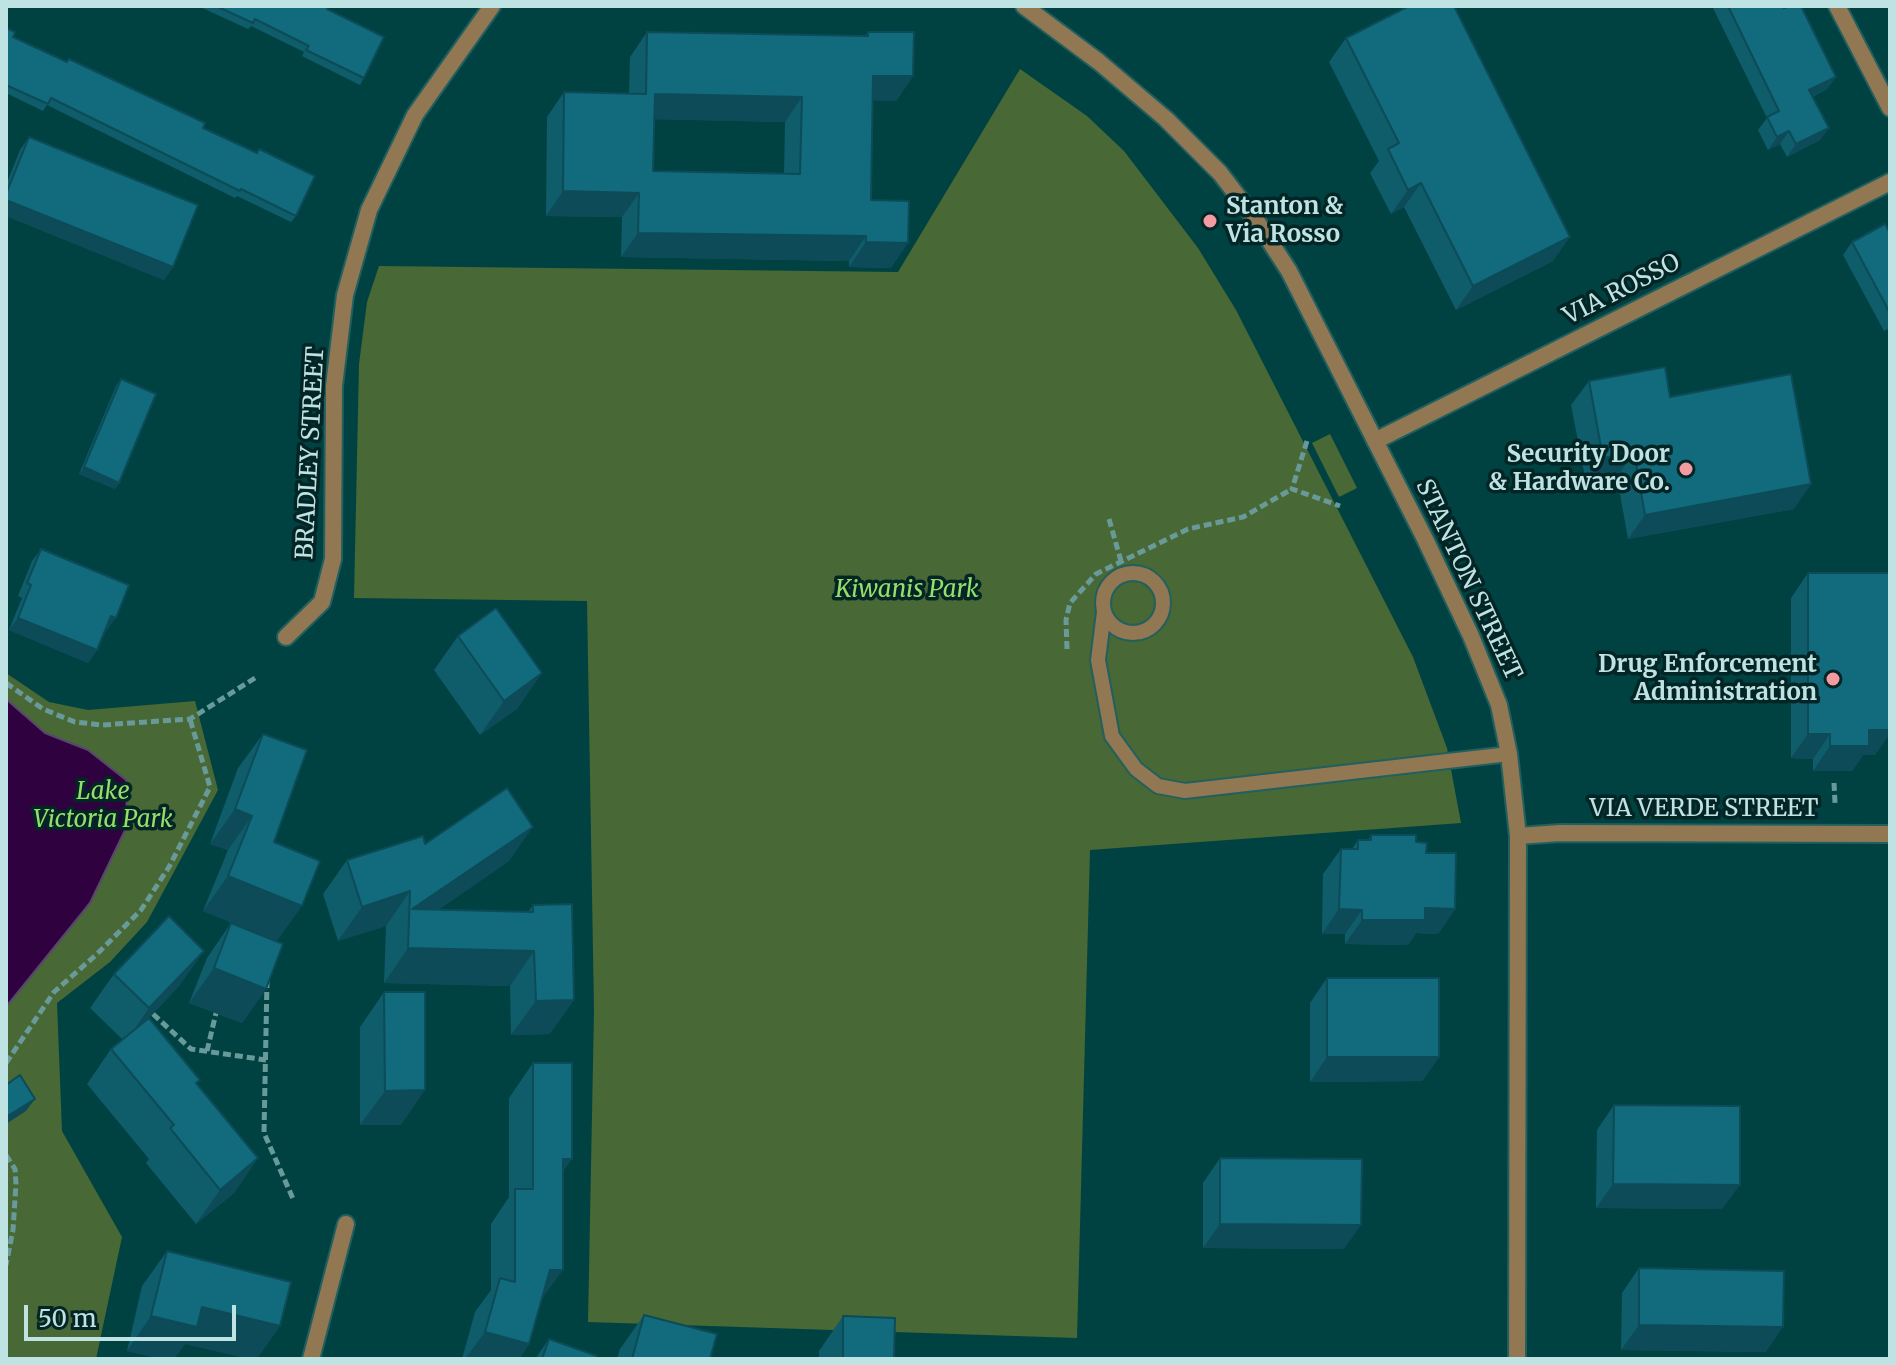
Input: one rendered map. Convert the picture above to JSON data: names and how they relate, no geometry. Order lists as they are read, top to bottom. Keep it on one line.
{"streets":{"street":["VIA ROSSO","BRADLEY STREET","STANTON STREET","VIA VERDE STREET"]},"crossings":[["VIA ROSSO","STANTON STREET"],["STANTON STREET","VIA VERDE STREET"]],"parks":["Kiwanis Park","Lake Victoria Park"],"places":["Stanton & Via Rosso","Security Door & Hardware Co.","Drug Enforcement Administration"],"scale_bar":"50 m"}
